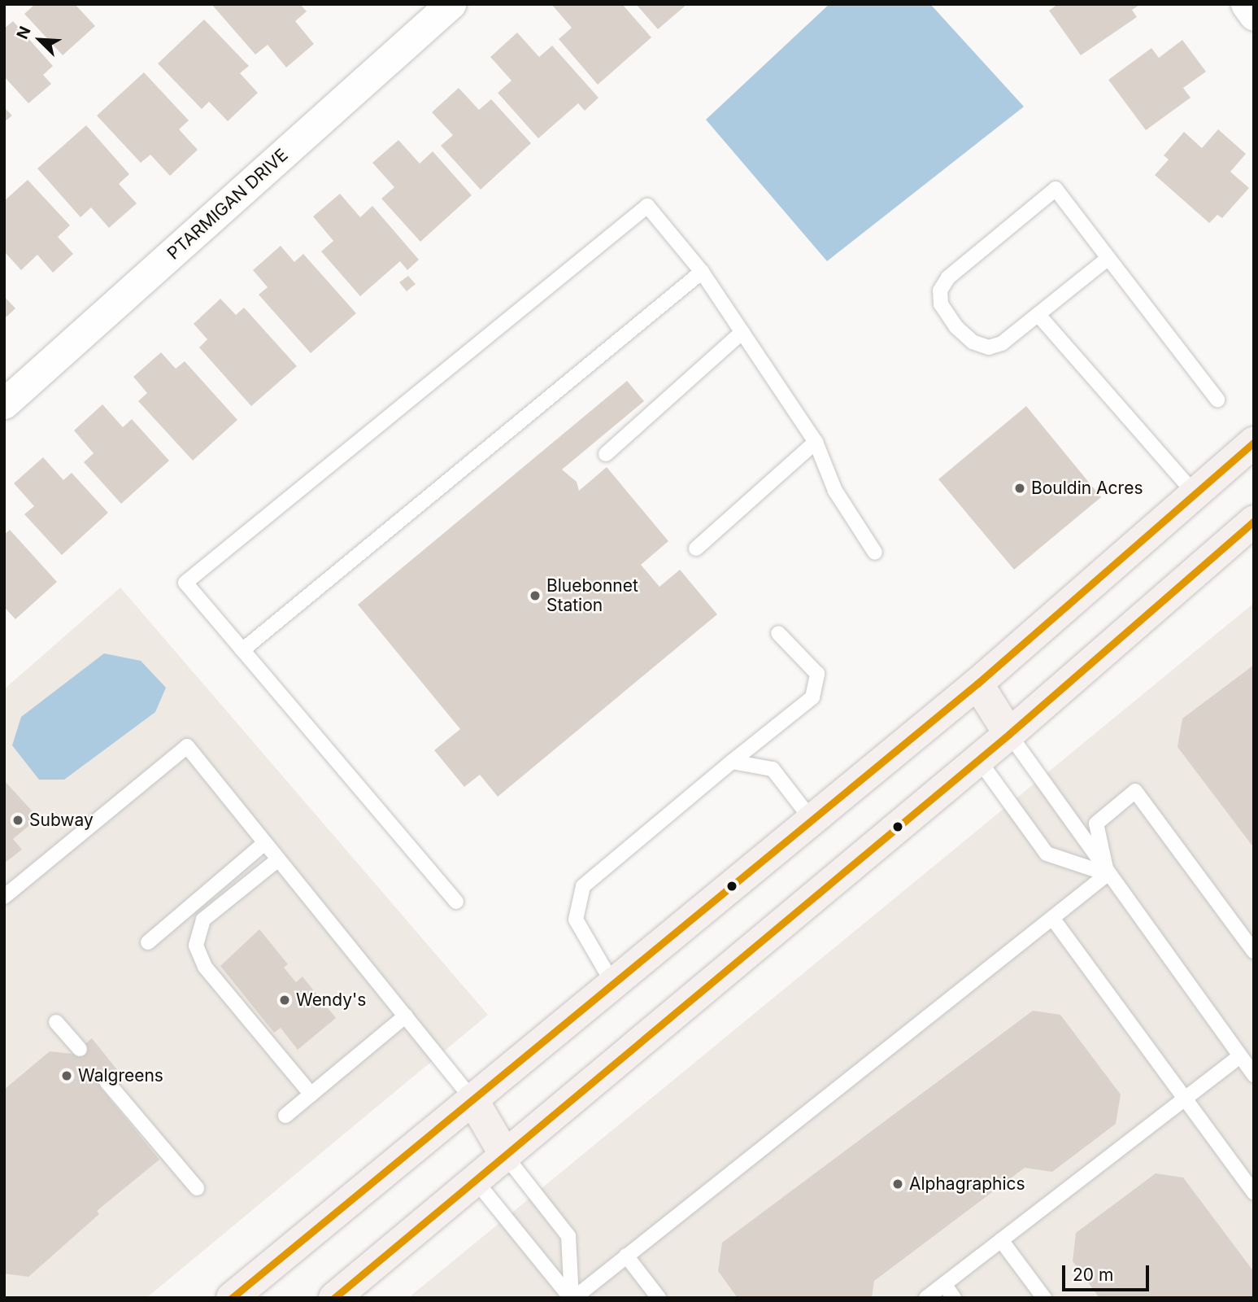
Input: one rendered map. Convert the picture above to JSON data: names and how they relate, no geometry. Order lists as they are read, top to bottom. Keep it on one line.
{"streets":{"street":["PTARMIGAN DRIVE"]},"places":["Bouldin Acres","Bluebonnet Station","Subway","Wendy's","Walgreens","Alphagraphics"],"scale_bar":"20 m","north":"top left"}
